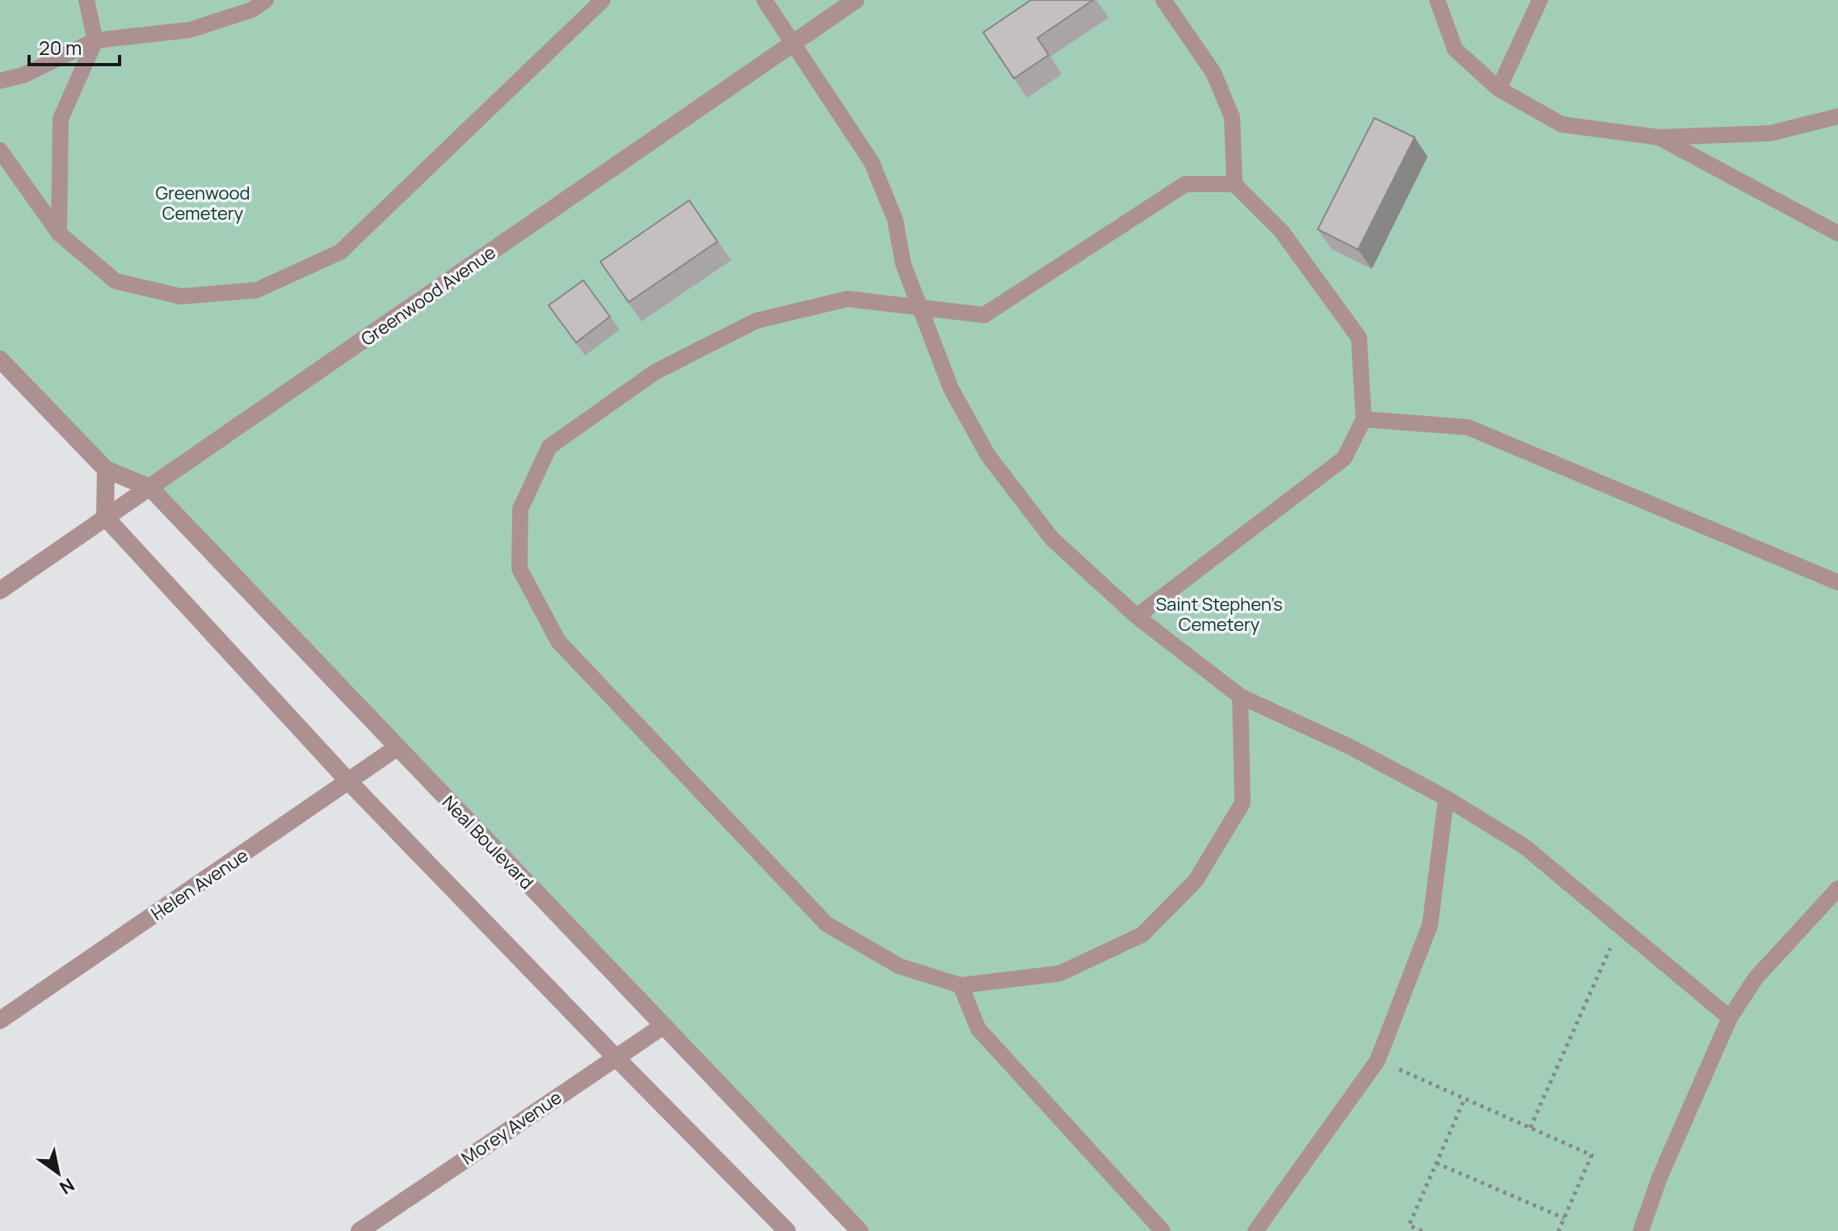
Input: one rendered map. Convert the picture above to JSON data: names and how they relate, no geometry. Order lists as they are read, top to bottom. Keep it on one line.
{"streets":{"street":["Greenwood Avenue","Neal Boulevard","Helen Avenue","Morey Avenue"]},"crossings":[["Greenwood Avenue","Neal Boulevard"],["Neal Boulevard","Helen Avenue"],["Neal Boulevard","Morey Avenue"]],"parks":["Greenwood Cemetery","Saint Stephen’s Cemetery"],"scale_bar":"20 m","north":"bottom right"}
